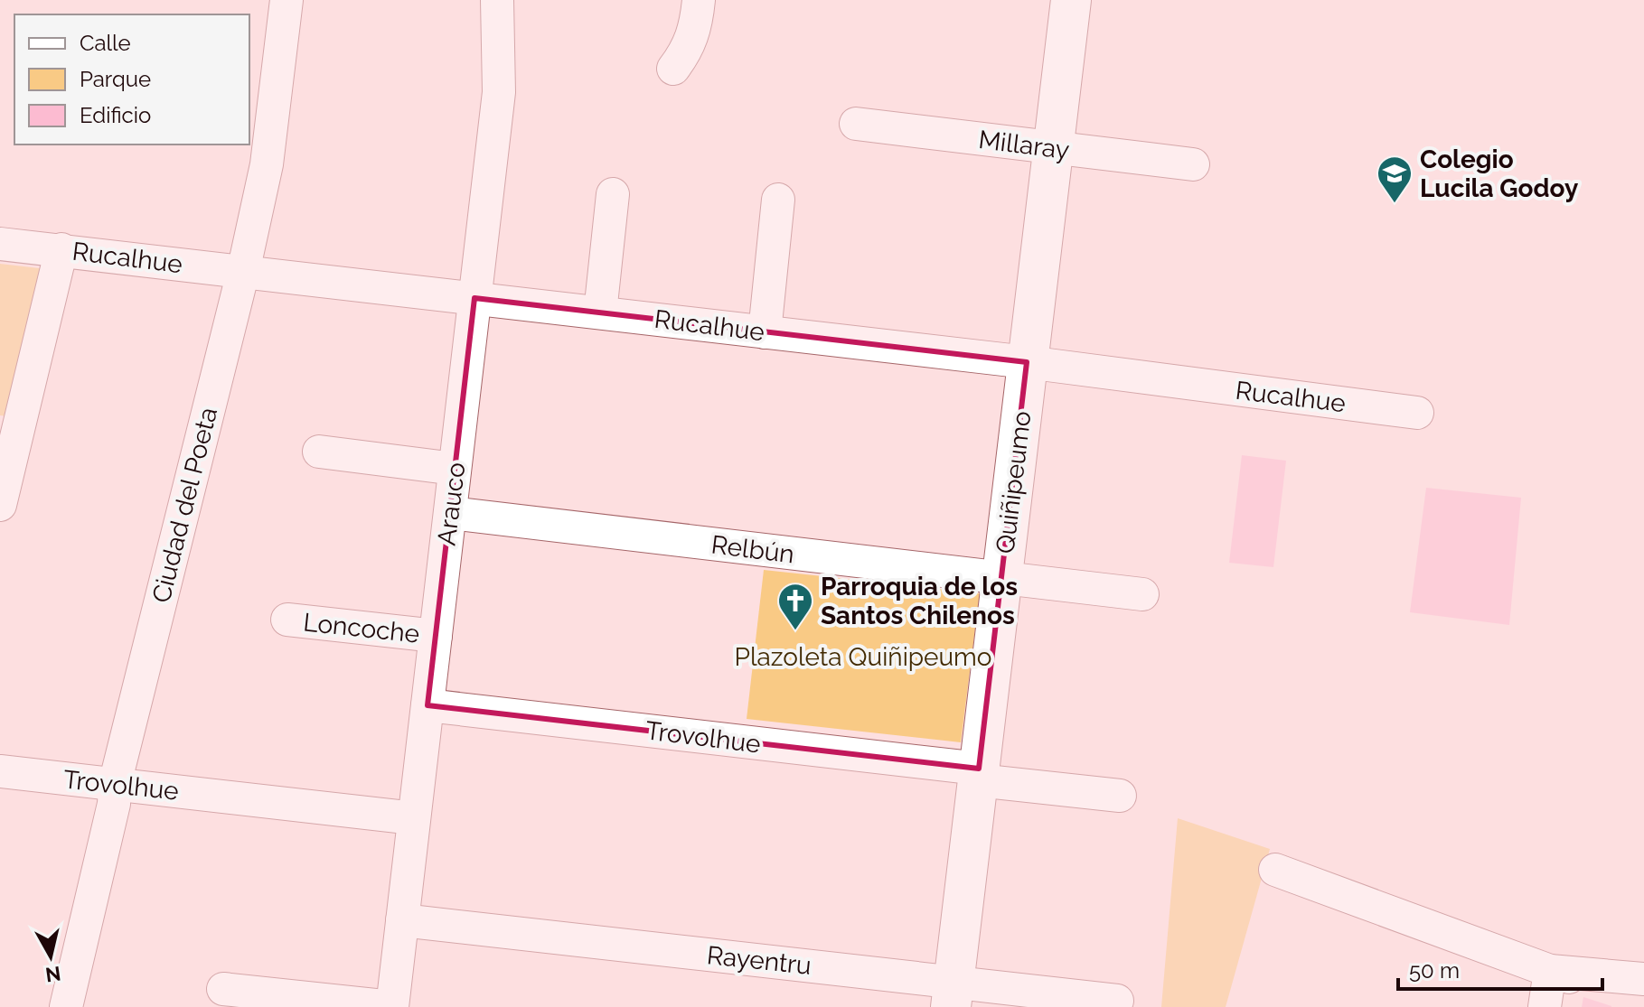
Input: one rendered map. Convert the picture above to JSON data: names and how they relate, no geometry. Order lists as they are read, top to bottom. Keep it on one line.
{"streets":{"street":["Millaray","Rucalhue","Quiñipeumo","Arauco","Ciudad del Poeta","Relbún","Loncoche","Trovolhue","Rayentru"]},"crossings":[["Millaray","Quiñipeumo"],["Rucalhue","Quiñipeumo"],["Rucalhue","Arauco"],["Rucalhue","Ciudad del Poeta"],["Quiñipeumo","Relbún"],["Quiñipeumo","Trovolhue"],["Quiñipeumo","Rayentru"],["Arauco","Relbún"],["Arauco","Loncoche"],["Arauco","Trovolhue"],["Arauco","Rayentru"],["Ciudad del Poeta","Trovolhue"]],"parks":["Plazoleta Quiñipeumo"],"places":{"school or university":["Colegio Lucila Godoy"],"church":["Parroquia de los Santos Chilenos"]},"legend":["Calle","Parque","Edificio"],"scale_bar":"50 m","north":"bottom"}
